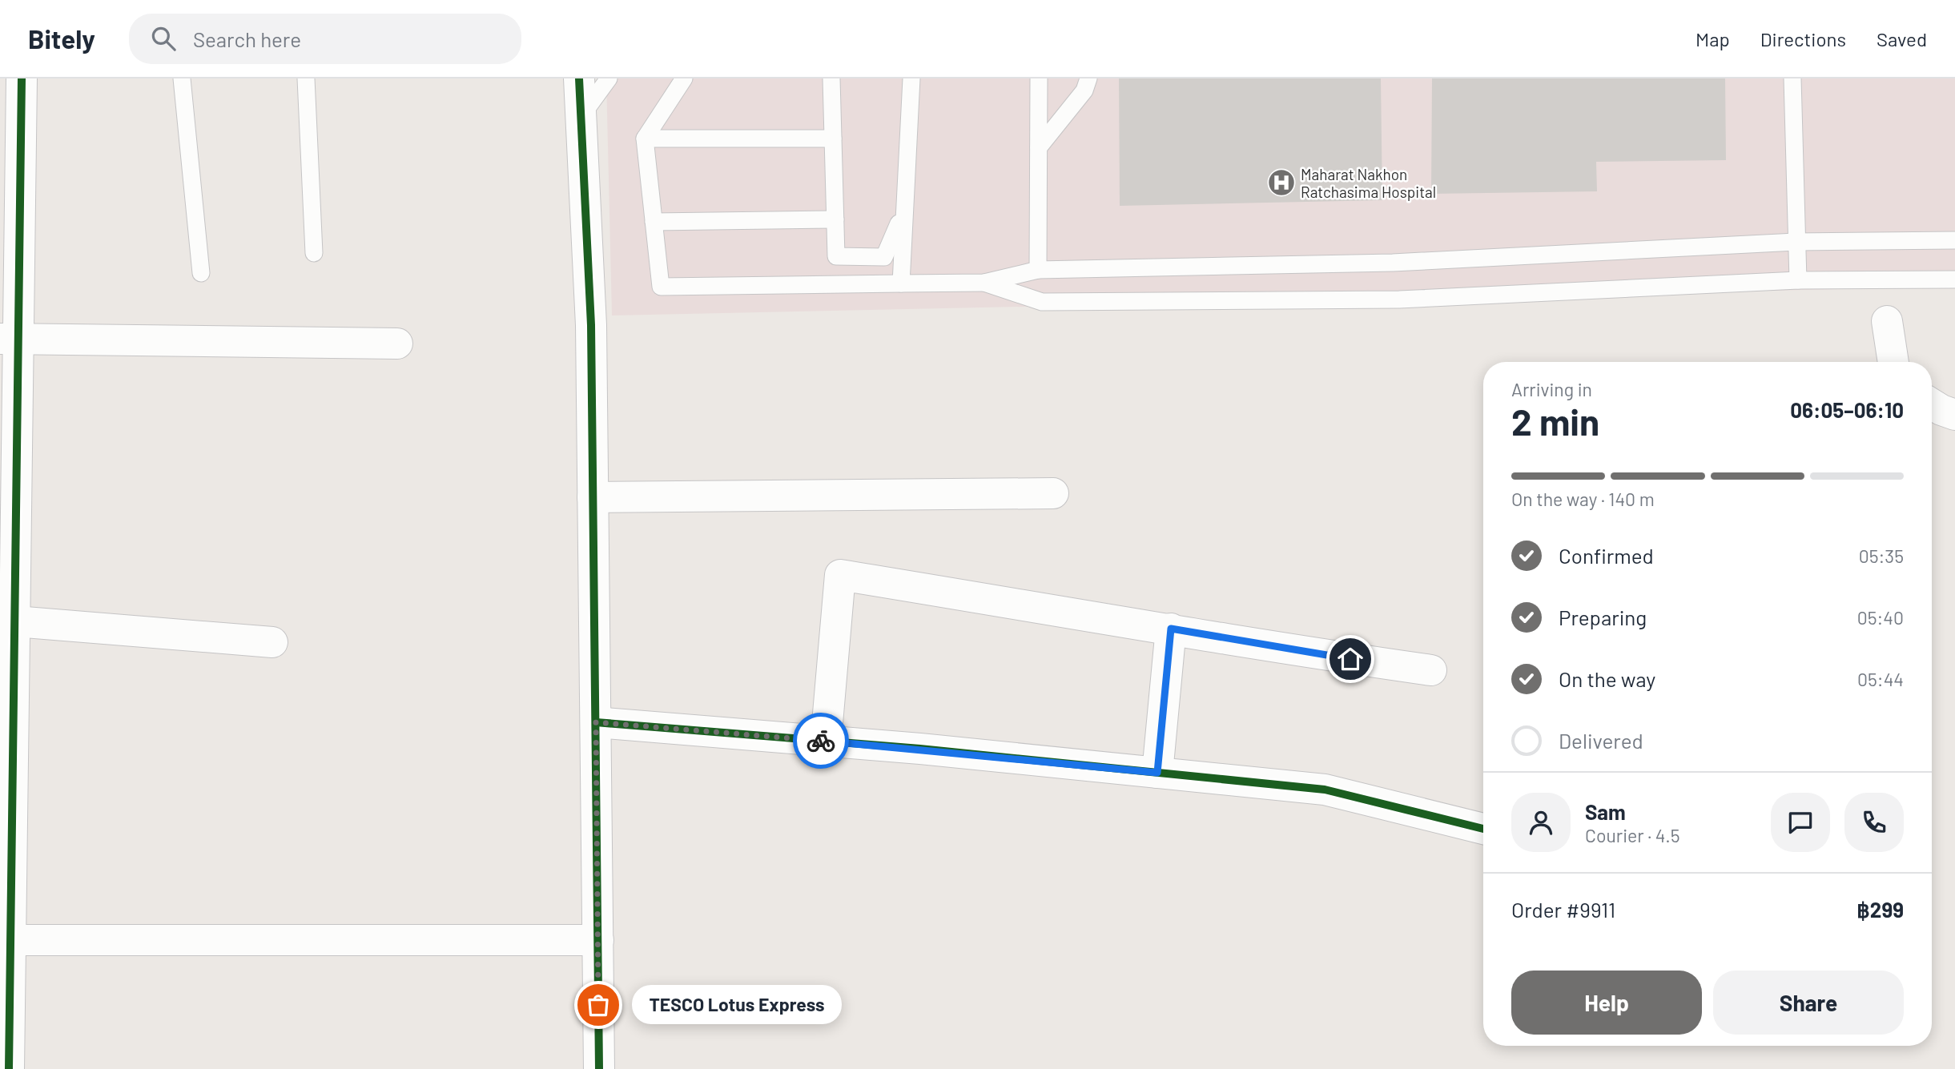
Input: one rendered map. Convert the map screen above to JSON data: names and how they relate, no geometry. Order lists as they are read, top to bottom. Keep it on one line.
{"places":{"hospital":["Maharat Nakhon Ratchasima Hospital"],"other":["TESCO Lotus Express"]},"page":{"header":"Bitely","search":"Search here","nav":["Map","Directions","Saved"],"heading":["2 min","Arriving in","06:05–06:10"],"panel":["Sam","Courier · 4.5","Order #9911","฿299"],"bar":"On the way · 140 m","list":[["Confirmed","05:35"],["Preparing","05:40"],["On the way","05:44"],"Delivered"],"buttons":["Help","Share"],"bubble":"TESCO Lotus Express"}}
